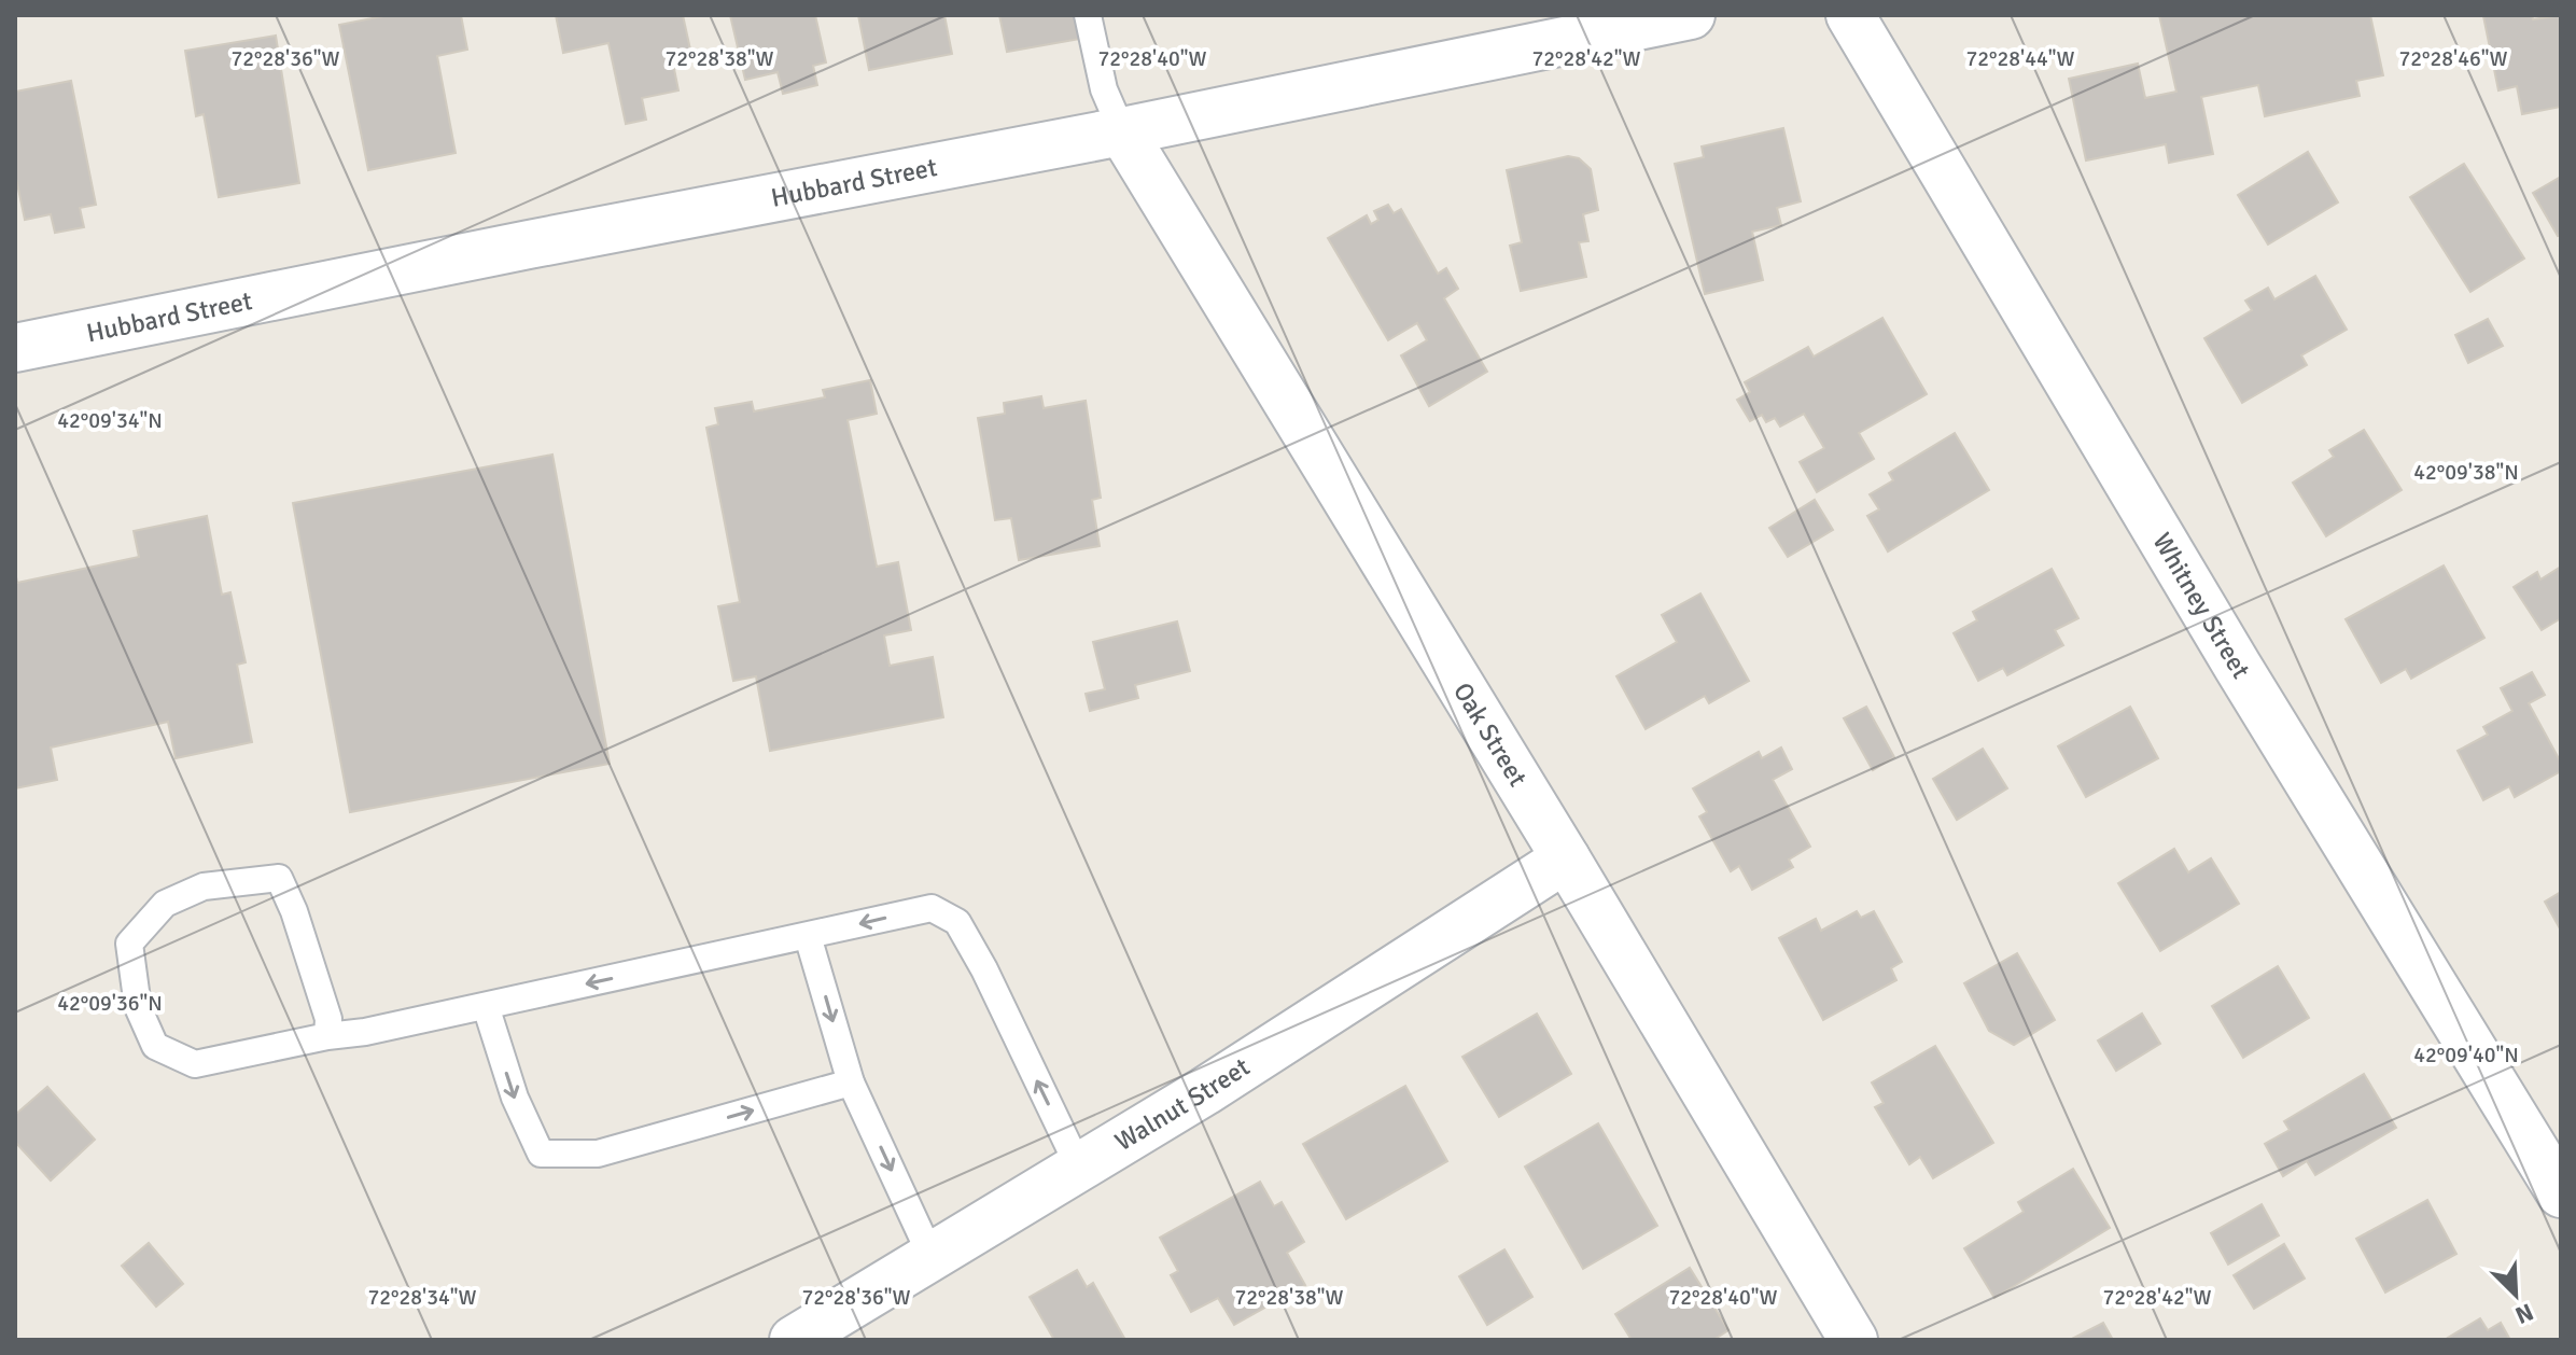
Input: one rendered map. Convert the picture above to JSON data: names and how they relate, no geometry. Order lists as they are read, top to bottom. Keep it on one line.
{"streets":{"street":["Hubbard Street","Whitney Street","Oak Street","Walnut Street"]},"crossings":[["Hubbard Street","Oak Street"],["Oak Street","Walnut Street"]],"north":"bottom right","coordinates":["72°28'36\"W","72°28'38\"W","72°28'40\"W","72°28'42\"W","72°28'44\"W","72°28'46\"W","42°09'34\"N","42°09'38\"N","42°09'36\"N","42°09'40\"N","72°28'34\"W"]}
